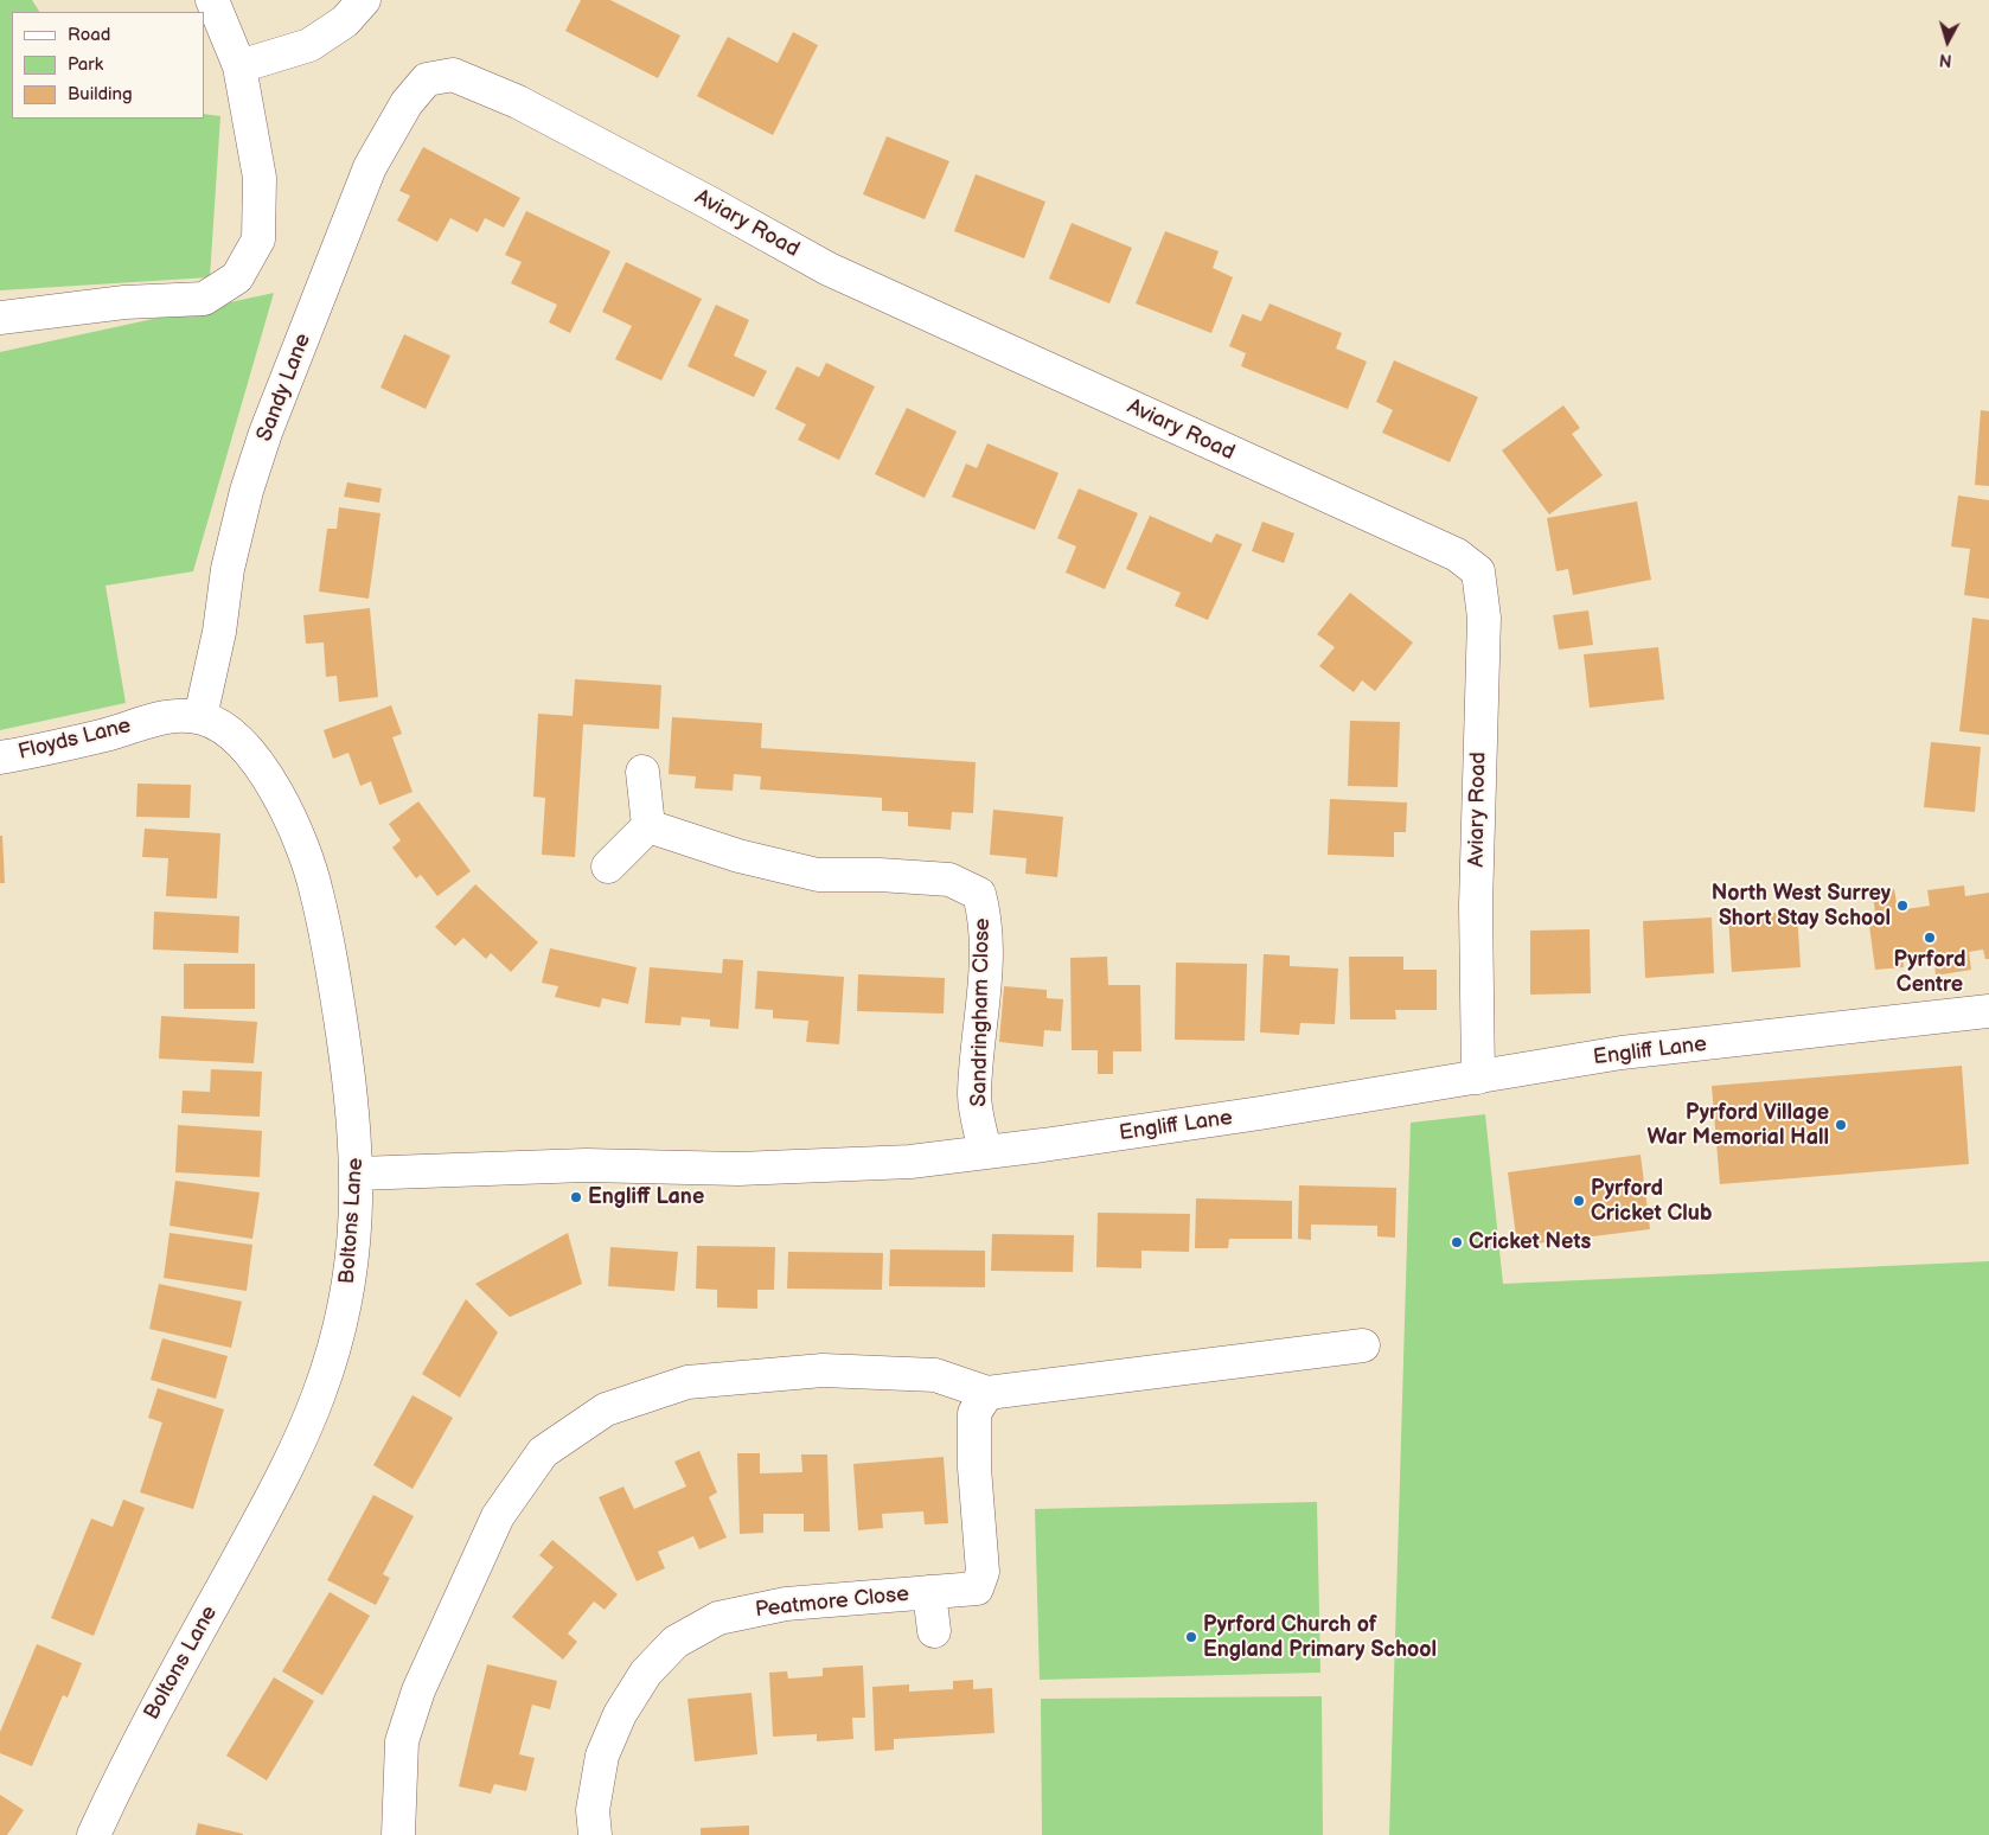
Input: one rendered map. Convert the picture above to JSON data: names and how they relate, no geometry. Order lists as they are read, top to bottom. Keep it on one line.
{"streets":{"street":["Aviary Road","Sandy Lane","Floyds Lane","Sandringham Close","Engliff Lane","Boltons Lane","Peatmore Close"]},"crossings":[["Aviary Road","Sandy Lane"],["Aviary Road","Engliff Lane"],["Sandy Lane","Boltons Lane"],["Floyds Lane","Boltons Lane"],["Sandringham Close","Engliff Lane"],["Engliff Lane","Boltons Lane"]],"places":["North West Surrey Short Stay School","Pyrford Centre","Pyrford Village War Memorial Hall","Engliff Lane","Pyrford Cricket Club","Cricket Nets","Pyrford Church of England Primary School"],"legend":["Road","Park","Building"],"north":"bottom"}
